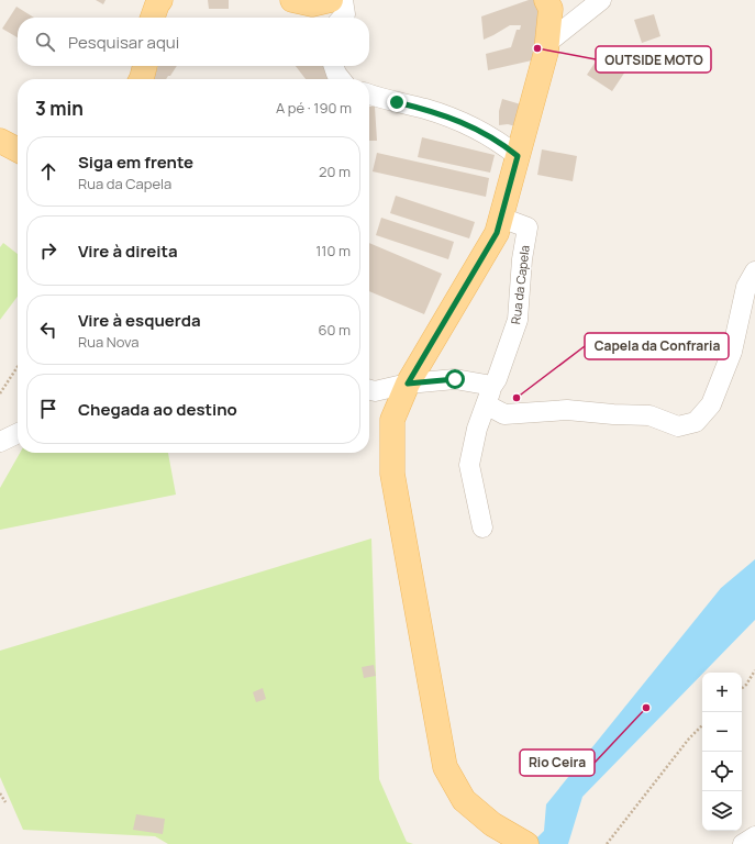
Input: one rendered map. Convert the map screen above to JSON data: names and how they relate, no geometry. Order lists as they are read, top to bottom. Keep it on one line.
{"streets":{"street":["Rua da Capela"]},"places":["OUTSIDE MOTO","Capela da Confraria","Rio Ceira"],"page":{"search":"Pesquisar aqui","heading":["3 min","A pé · 190 m"],"list":[["Siga em frente","Rua da Capela","20 m"],["Vire à direita","110 m"],["Vire à esquerda","Rua Nova","60 m"],"Chegada ao destino"],"map_buttons":["+","−"]}}
